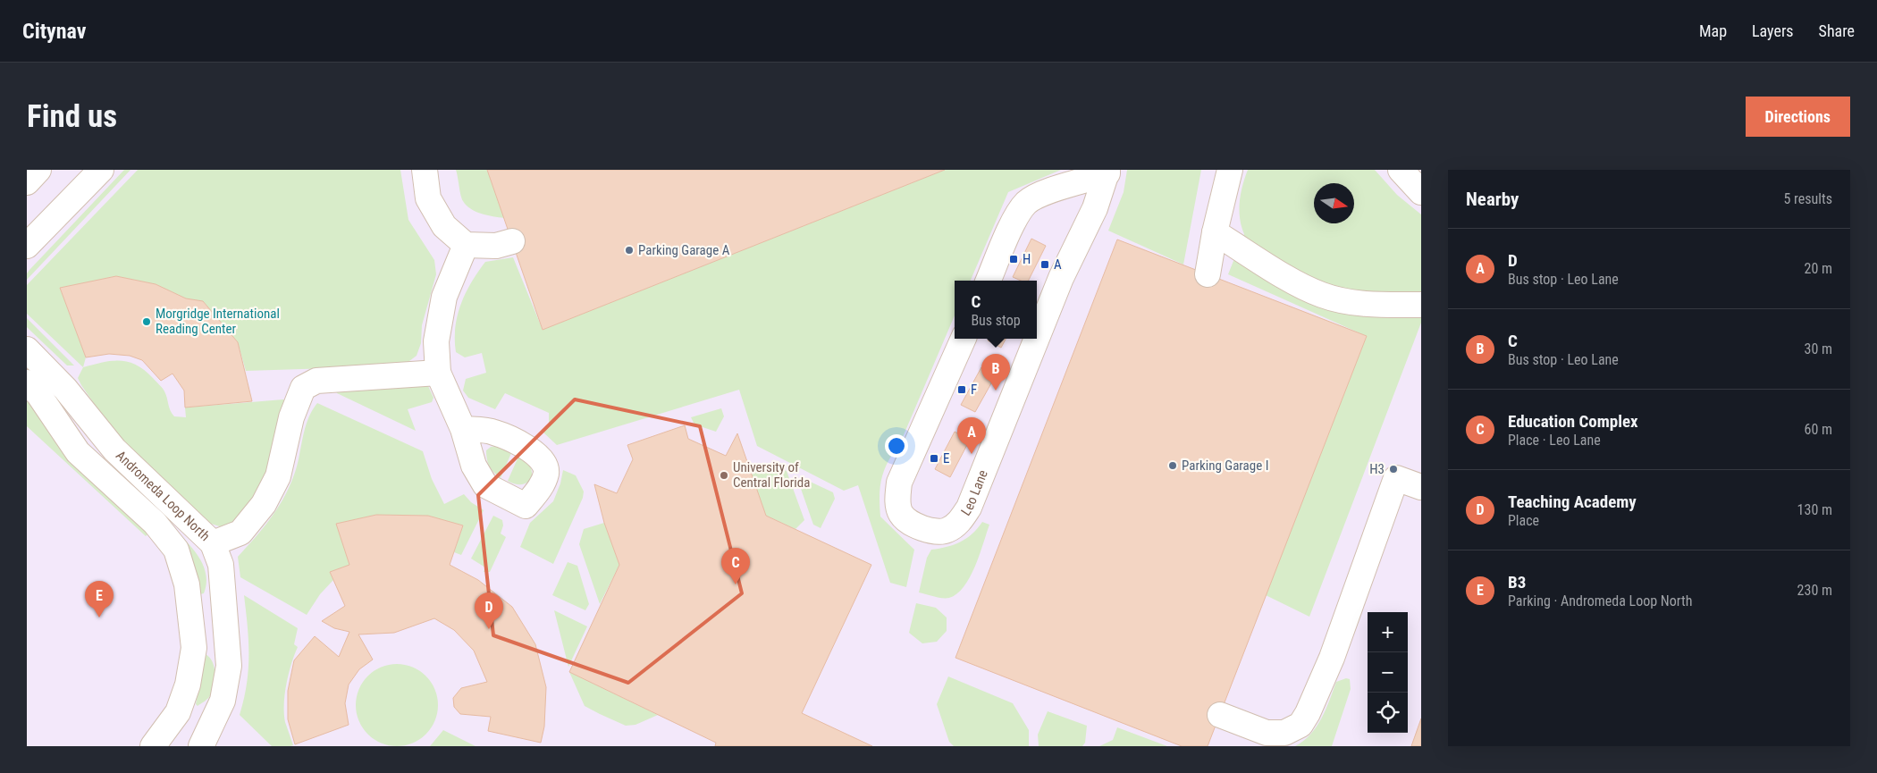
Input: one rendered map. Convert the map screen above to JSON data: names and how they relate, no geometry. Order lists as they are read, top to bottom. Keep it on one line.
{"streets":{"street":["Leo Lane","Andromeda Loop North"]},"places":{"other":["Parking Garage A","Morgridge International Reading Center","Parking Garage I","H3","University of Central Florida"],"transit":["H","A","F","E"]},"north":"right","page":{"header":"Citynav","nav":["Map","Layers","Share"],"buttons":"Directions","title":"Find us","heading":["Nearby","5 results"],"list":[{"mark":"A","name":"D","note":"Bus stop · Leo Lane","value":"20 m"},{"mark":"B","name":"C","note":"Bus stop · Leo Lane","value":"30 m"},{"mark":"C","name":"Education Complex","note":"Place · Leo Lane","value":"60 m"},{"mark":"D","name":"Teaching Academy","note":"Place","value":"130 m"},{"mark":"E","name":"B3","note":"Parking · Andromeda Loop North","value":"230 m"}],"popup":["C","Bus stop"],"pins":["B","A","C","E","D"],"map_buttons":["+","−"]}}
